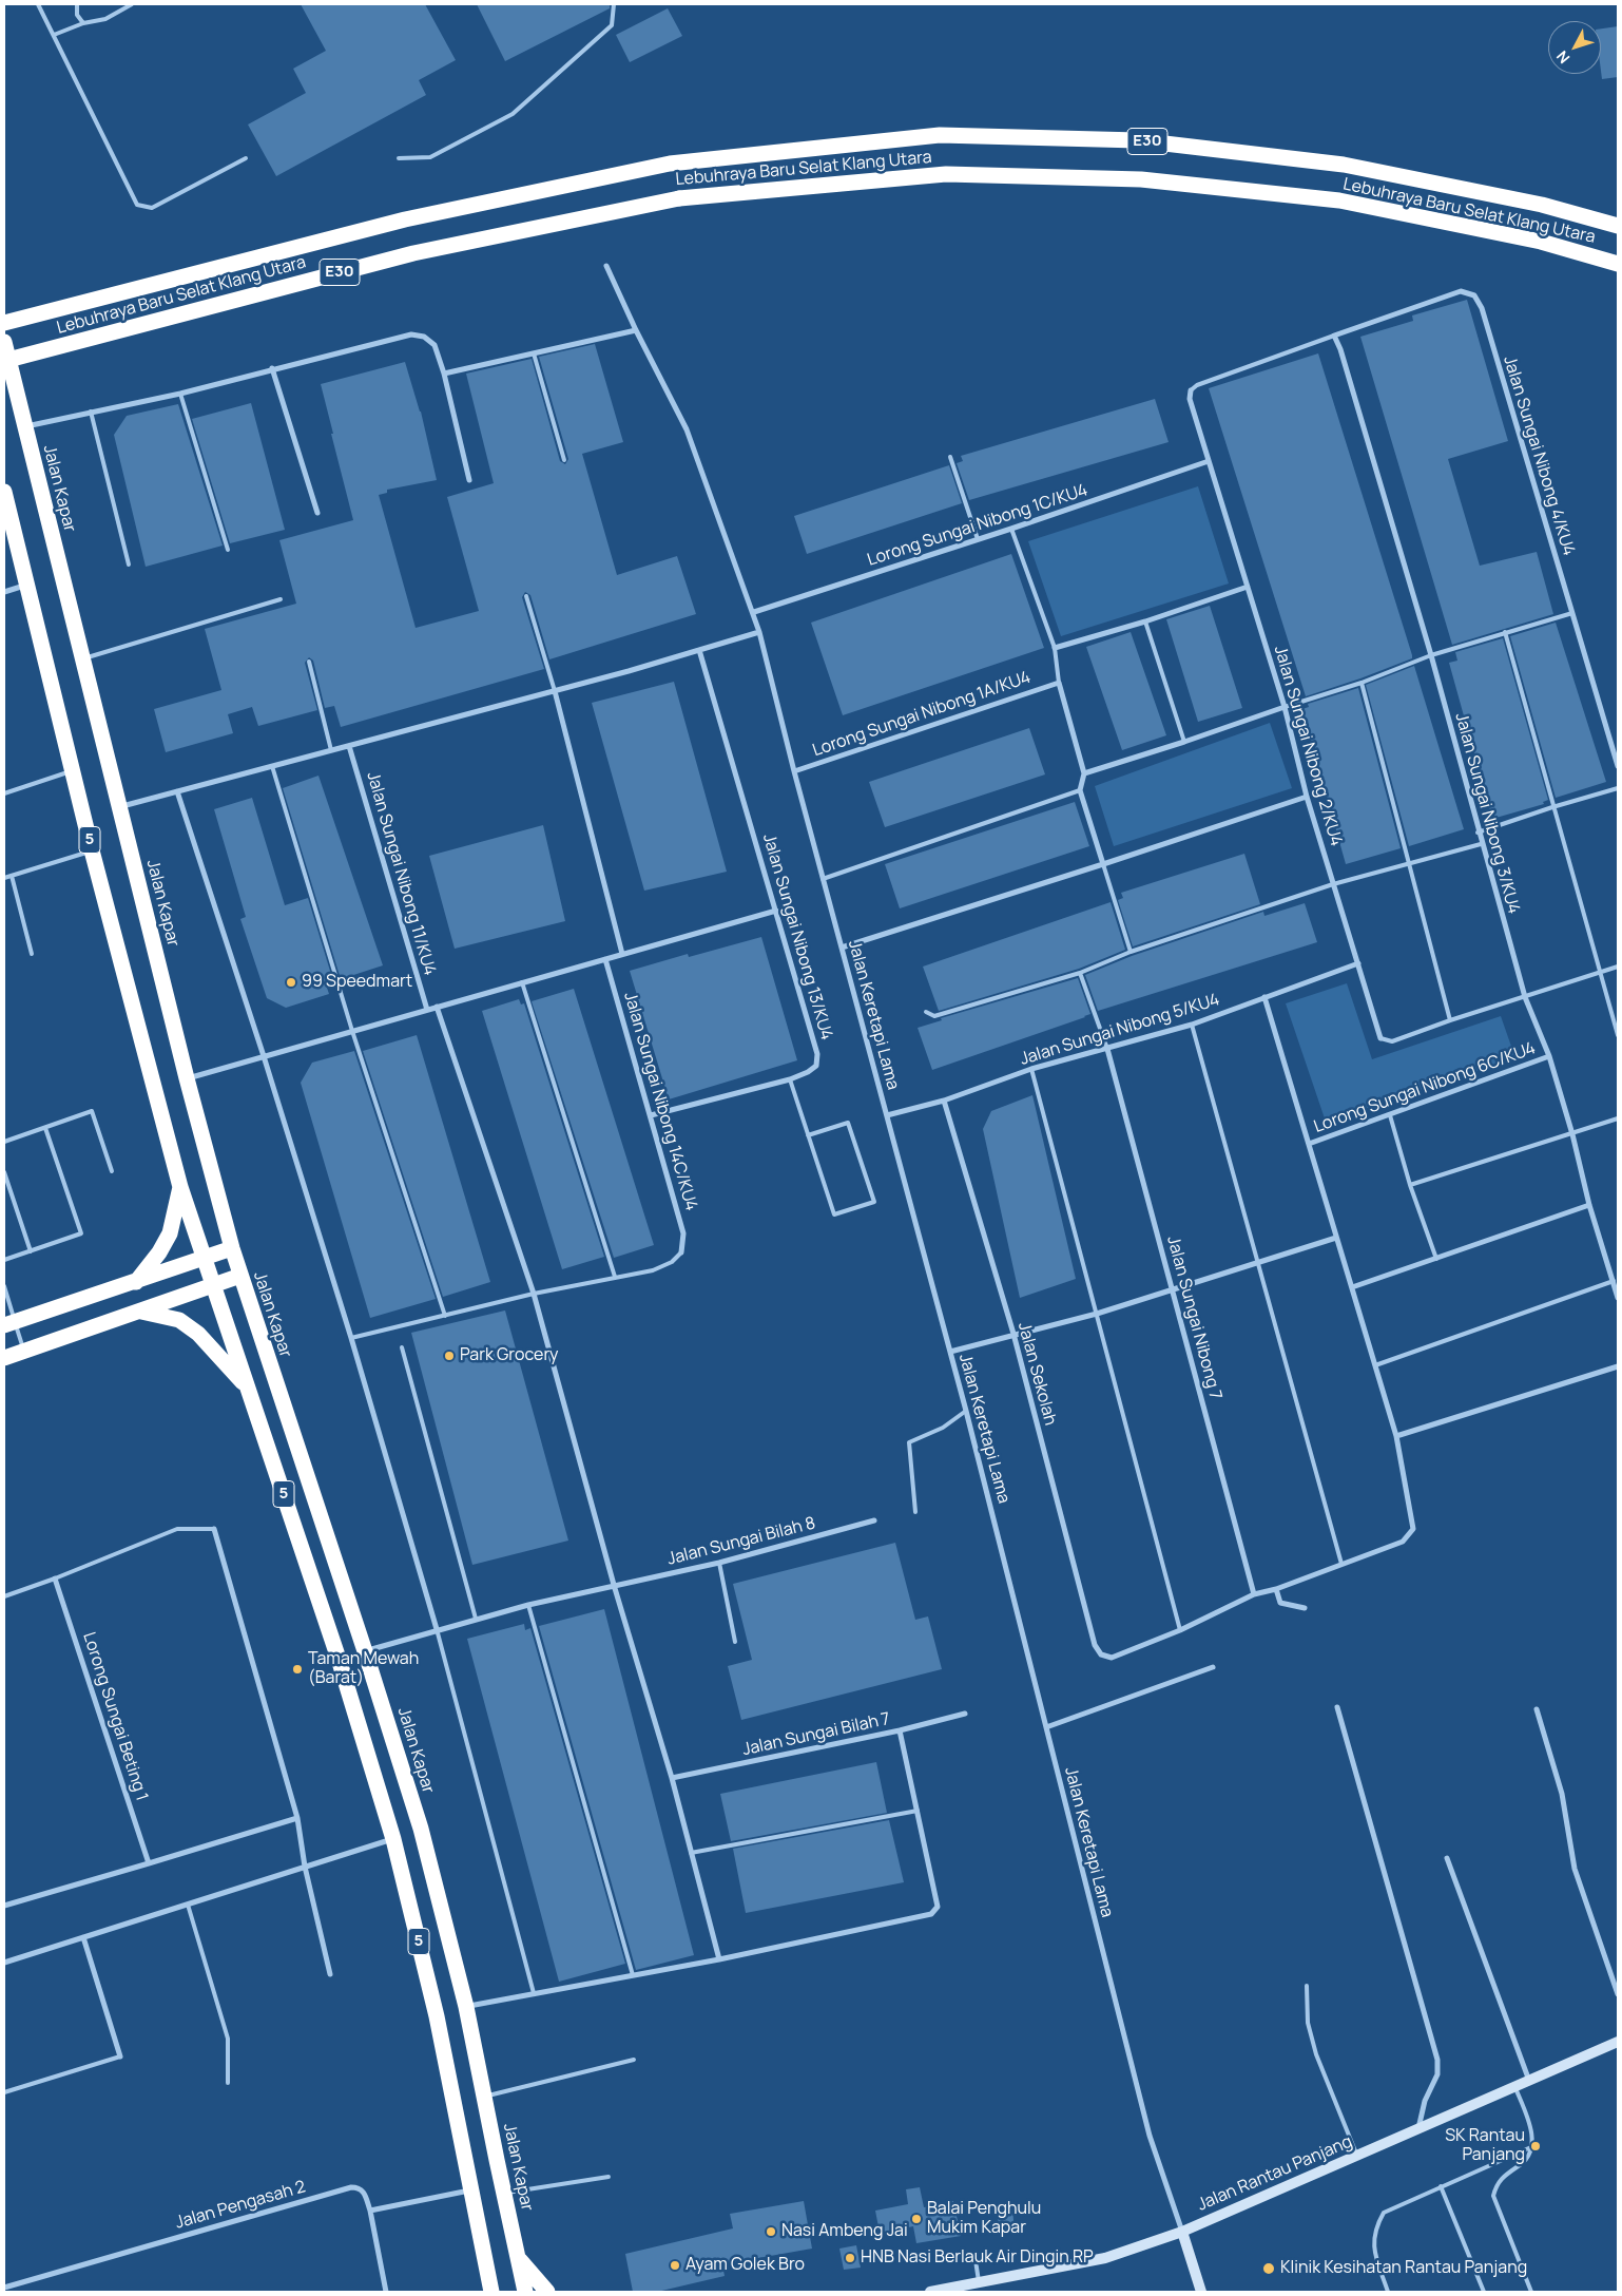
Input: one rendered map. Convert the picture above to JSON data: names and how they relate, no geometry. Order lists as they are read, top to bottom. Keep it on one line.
{"streets":{"highway":["E30","Lebuhraya Baru Selat Klang Utara","Jalan Kapar","5"],"street":["Jalan Sungai Nibong 4/KU4","Lorong Sungai Nibong 1C/KU4","Lorong Sungai Nibong 1A/KU4","Jalan Sungai Nibong 2/KU4","Jalan Sungai Nibong 3/KU4","Jalan Sungai Nibong 11/KU4","Jalan Sungai Nibong 13/KU4","Jalan Keretapi Lama","Jalan Sungai Nibong 5/KU4","Lorong Sungai Nibong 6C/KU4","Jalan Sungai Nibong 14C/KU4","Jalan Sungai Nibong 7","Jalan Sekolah","Jalan Sungai Bilah 8","Lorong Sungai Beting 1","Jalan Sungai Bilah 7","Jalan Rantau Panjang","Jalan Pengasah 2"]},"crossings":[["Jalan Sungai Nibong 4/KU4","Jalan Sungai Nibong 3/KU4"],["Jalan Kapar","Jalan Sungai Bilah 8"],["Lorong Sungai Nibong 1C/KU4","Jalan Sungai Nibong 2/KU4"],["Lorong Sungai Nibong 1C/KU4","Jalan Keretapi Lama"],["Lorong Sungai Nibong 1A/KU4","Jalan Keretapi Lama"],["Jalan Sungai Nibong 2/KU4","Jalan Sungai Nibong 5/KU4"],["Jalan Sungai Nibong 3/KU4","Lorong Sungai Nibong 6C/KU4"],["Jalan Sungai Nibong 13/KU4","Jalan Sungai Nibong 14C/KU4"],["Jalan Keretapi Lama","Jalan Sungai Nibong 5/KU4"],["Jalan Keretapi Lama","Jalan Rantau Panjang"],["Jalan Sungai Nibong 5/KU4","Jalan Sungai Nibong 7"],["Jalan Sungai Nibong 5/KU4","Jalan Sekolah"]],"places":["99 Speedmart","Park Grocery","Taman Mewah (Barat)","SK Rantau Panjang","Balai Penghulu Mukim Kapar","Nasi Ambeng Jai","HNB Nasi Berlauk Air Dingin RP","Ayam Golek Bro","Klinik Kesihatan Rantau Panjang"],"north":"bottom left"}
